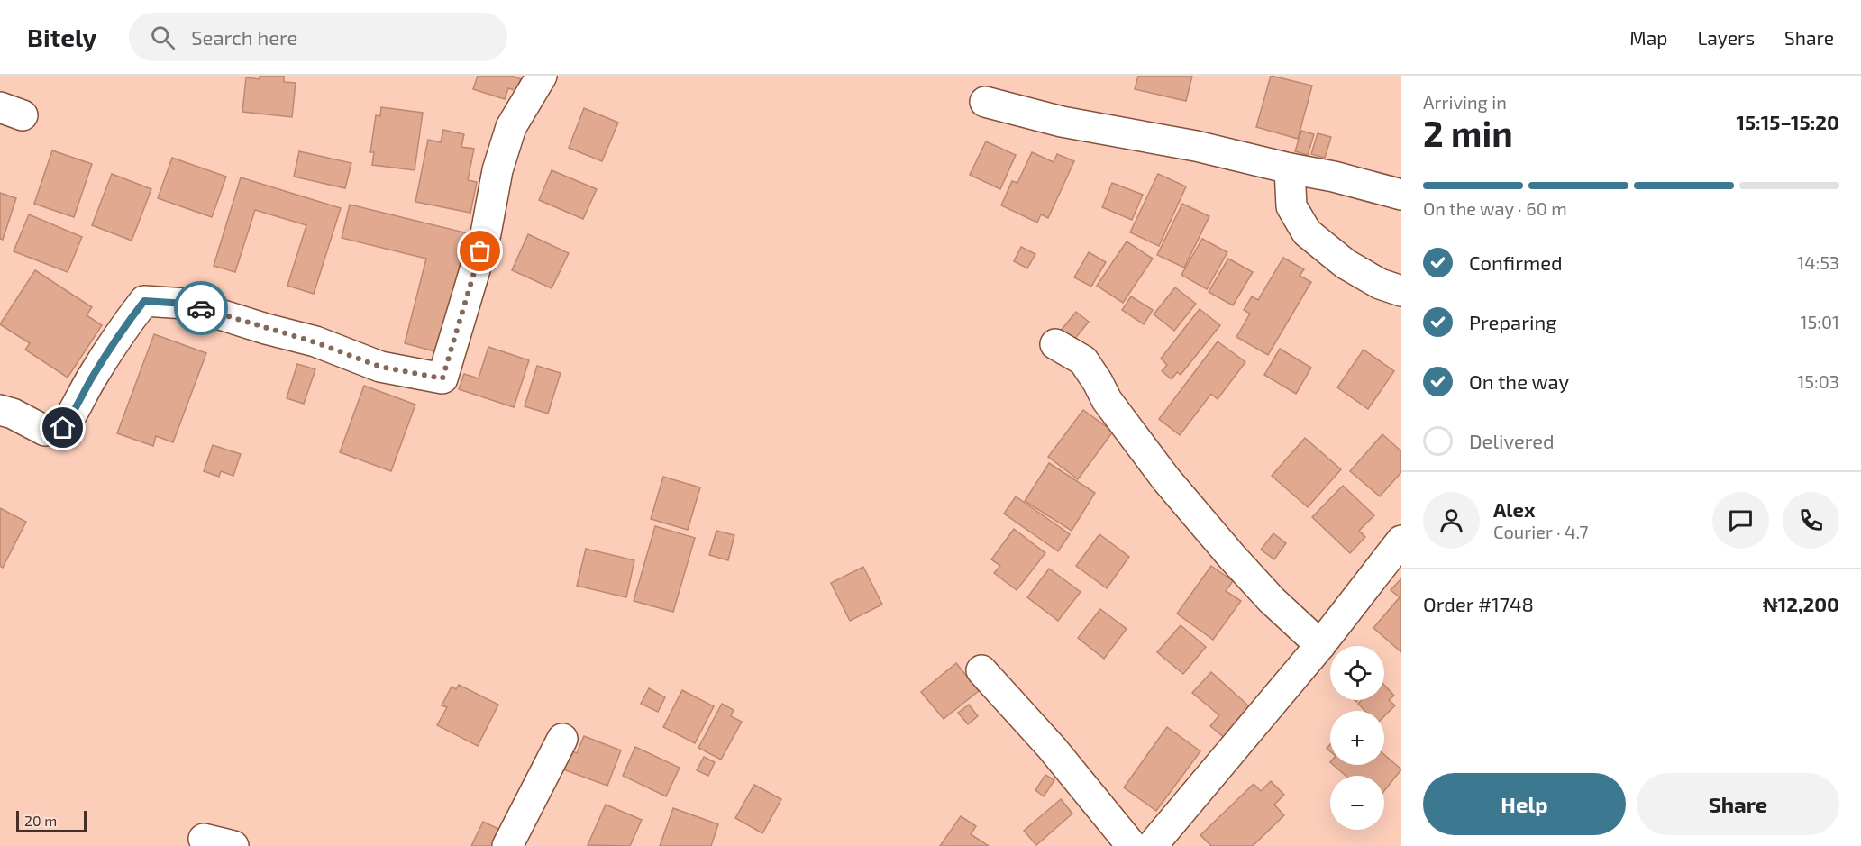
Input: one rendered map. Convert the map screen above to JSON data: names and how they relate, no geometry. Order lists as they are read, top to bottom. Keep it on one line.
{"scale_bar":"20 m","page":{"header":"Bitely","search":"Search here","nav":["Map","Layers","Share"],"heading":["2 min","Arriving in","15:15–15:20"],"panel":["Alex","Courier · 4.7","Order #1748","₦12,200"],"bar":"On the way · 60 m","list":[["Confirmed","14:53"],["Preparing","15:01"],["On the way","15:03"],"Delivered"],"map_buttons":["+","−"],"buttons":["Help","Share"],"scale":"20 m"}}
